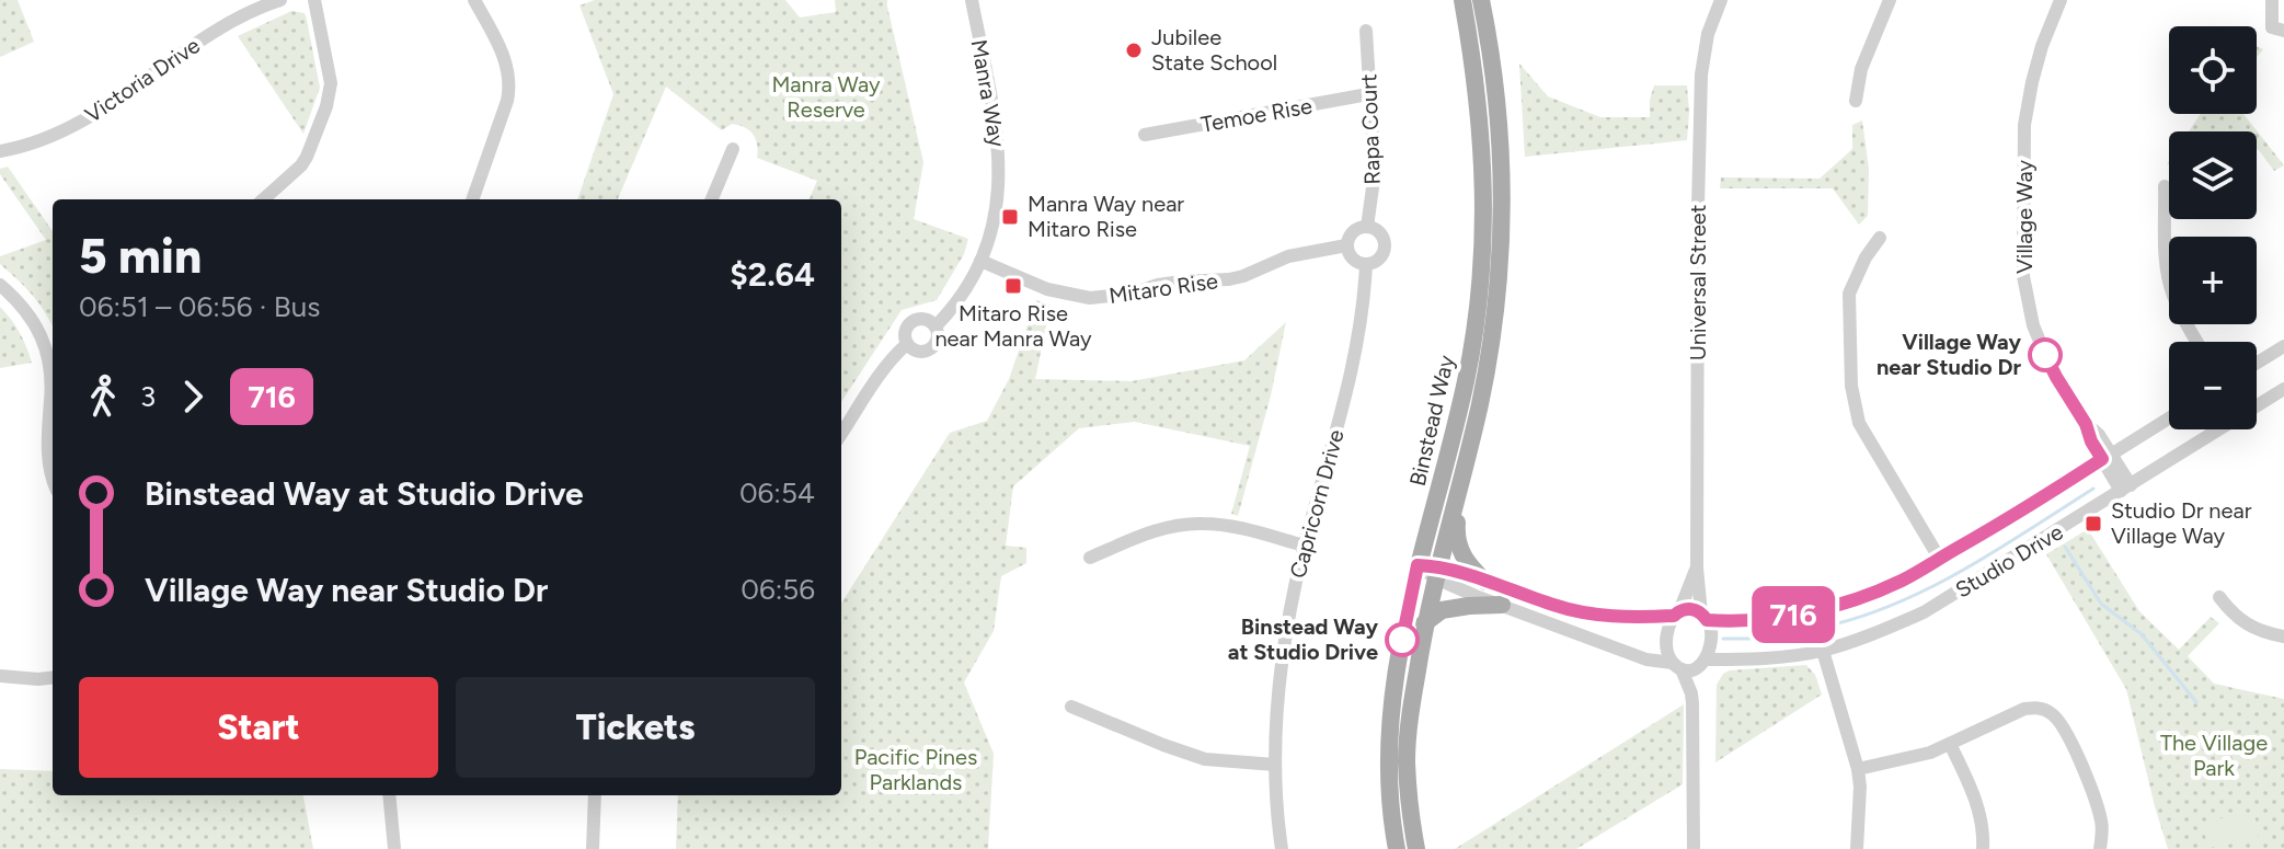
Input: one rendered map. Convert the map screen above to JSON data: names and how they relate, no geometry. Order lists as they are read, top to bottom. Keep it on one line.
{"streets":{"main road":["Binstead Way"],"street":["Victoria Drive","Manra Way","Temoe Rise","Rapa Court","Village Way","Universal Street","Mitaro Rise","Capricorn Drive","Studio Drive"]},"crossings":[["Manra Way","Mitaro Rise"],["Temoe Rise","Rapa Court"],["Rapa Court","Mitaro Rise"],["Rapa Court","Capricorn Drive"],["Village Way","Studio Drive"],["Universal Street","Studio Drive"],["Mitaro Rise","Capricorn Drive"]],"parks":["Manra Way Reserve","The Village Park","Pacific Pines Parklands"],"places":{"other":["Jubilee State School","Village Way near Studio Dr","Binstead Way at Studio Drive"],"transit":["Manra Way near Mitaro Rise","Mitaro Rise near Manra Way","Studio Dr near Village Way"]},"lines":["bus line 716"],"page":{"on_map":"716","map_buttons":["+","−"],"heading":["5 min","06:51 – 06:56 · Bus","$2.64"],"legs":["3","716"],"list":[{"name":"Binstead Way at Studio Drive","value":"06:54"},{"name":"Village Way near Studio Dr","value":"06:56"}],"buttons":["Start","Tickets"]}}
